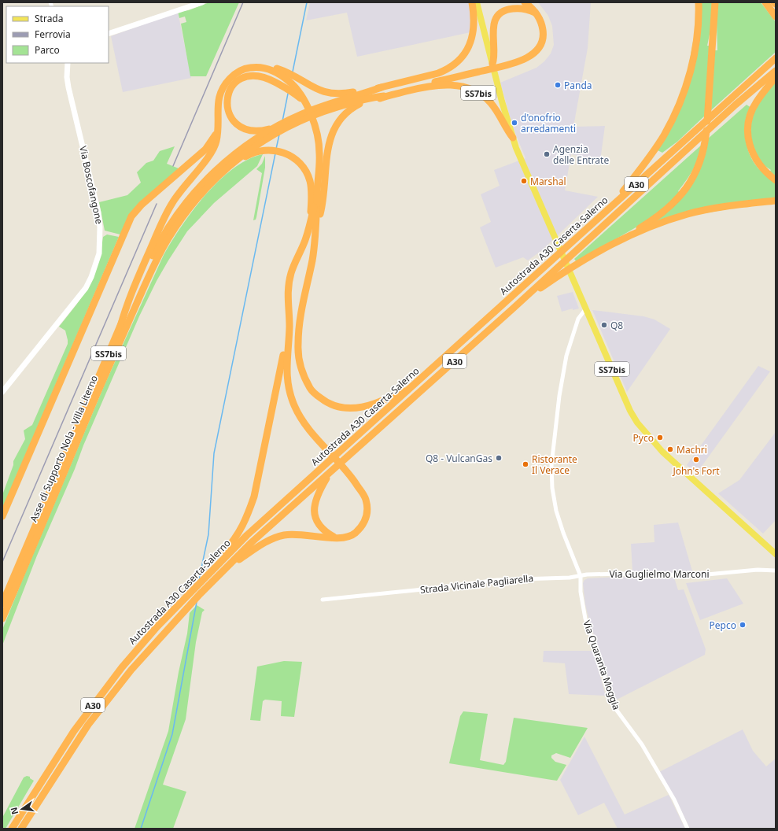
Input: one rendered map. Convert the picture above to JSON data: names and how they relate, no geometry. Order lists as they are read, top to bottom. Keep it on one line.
{"streets":{"highway":["SS7bis","A30","Autostrada A30 Caserta-Salerno","Asse di Supporto Nola - Villa Literno"],"street":["Via Boscofangone","Via Guglielmo Marconi","Strada Vicinale Pagliarella","Via Quaranta Moggia"]},"crossings":[["SS7bis","Asse di Supporto Nola - Villa Literno"],["Via Guglielmo Marconi","Strada Vicinale Pagliarella"],["Via Guglielmo Marconi","Via Quaranta Moggia"],["Strada Vicinale Pagliarella","Via Quaranta Moggia"]],"places":["Panda","d'onofrio arredamenti","Agenzia delle Entrate","Marshal","Q8","Pyco","Machri","Q8 - VulcanGas","John's Fort","Ristorante Il Verace","Pepco"],"legend":["Strada","Ferrovia","Parco"],"north":"left"}
